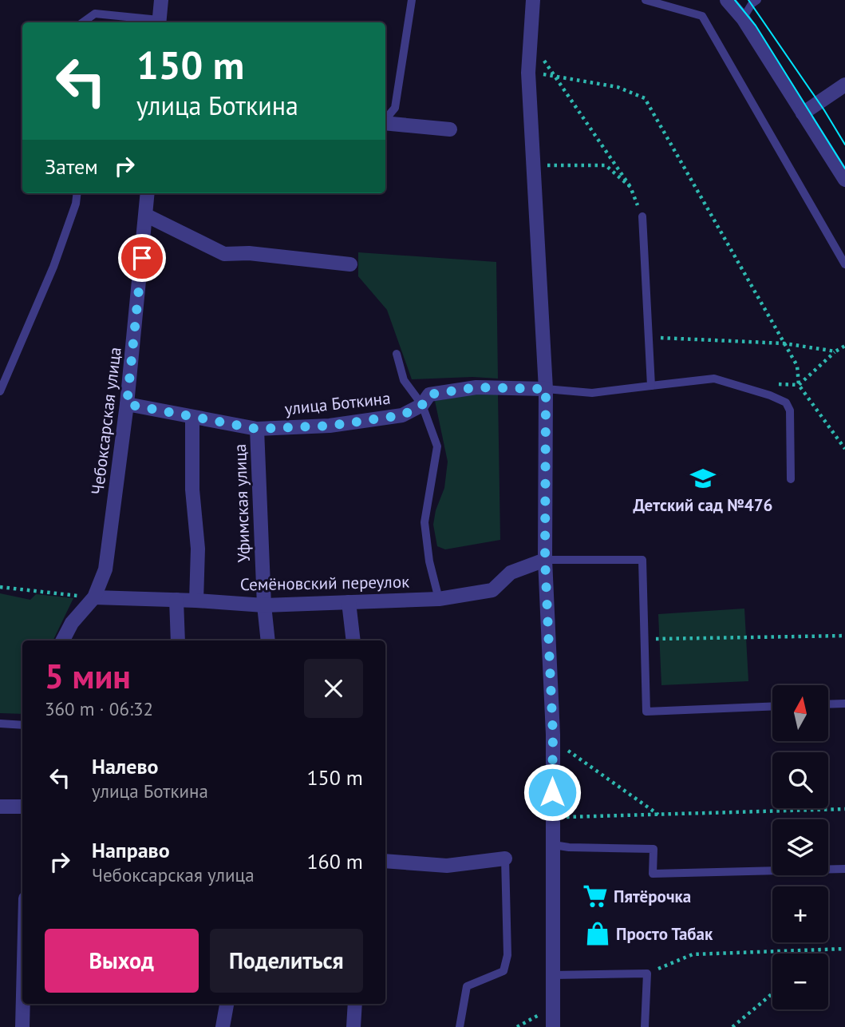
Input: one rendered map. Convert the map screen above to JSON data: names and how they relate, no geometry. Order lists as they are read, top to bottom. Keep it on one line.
{"streets":{"street":["улица Боткина","Чебоксарская улица","Уфимская улица","Семёновский переулок"]},"crossings":[["улица Боткина","Чебоксарская улица"],["улица Боткина","Уфимская улица"],["Чебоксарская улица","Семёновский переулок"],["Уфимская улица","Семёновский переулок"]],"places":{"school or university":["Детский сад №476"],"supermarket":["Пятёрочка"],"shop":["Просто Табак"]},"north":"top","page":{"turn":["150 m","улица Боткина"],"then":"Затем","heading":["5 мин","360 m · 06:32"],"map_buttons":["+","−"],"list":[{"name":"Налево","note":"улица Боткина","value":"150 m"},{"name":"Направо","note":"Чебоксарская улица","value":"160 m"}],"buttons":["Выход","Поделиться"]}}
